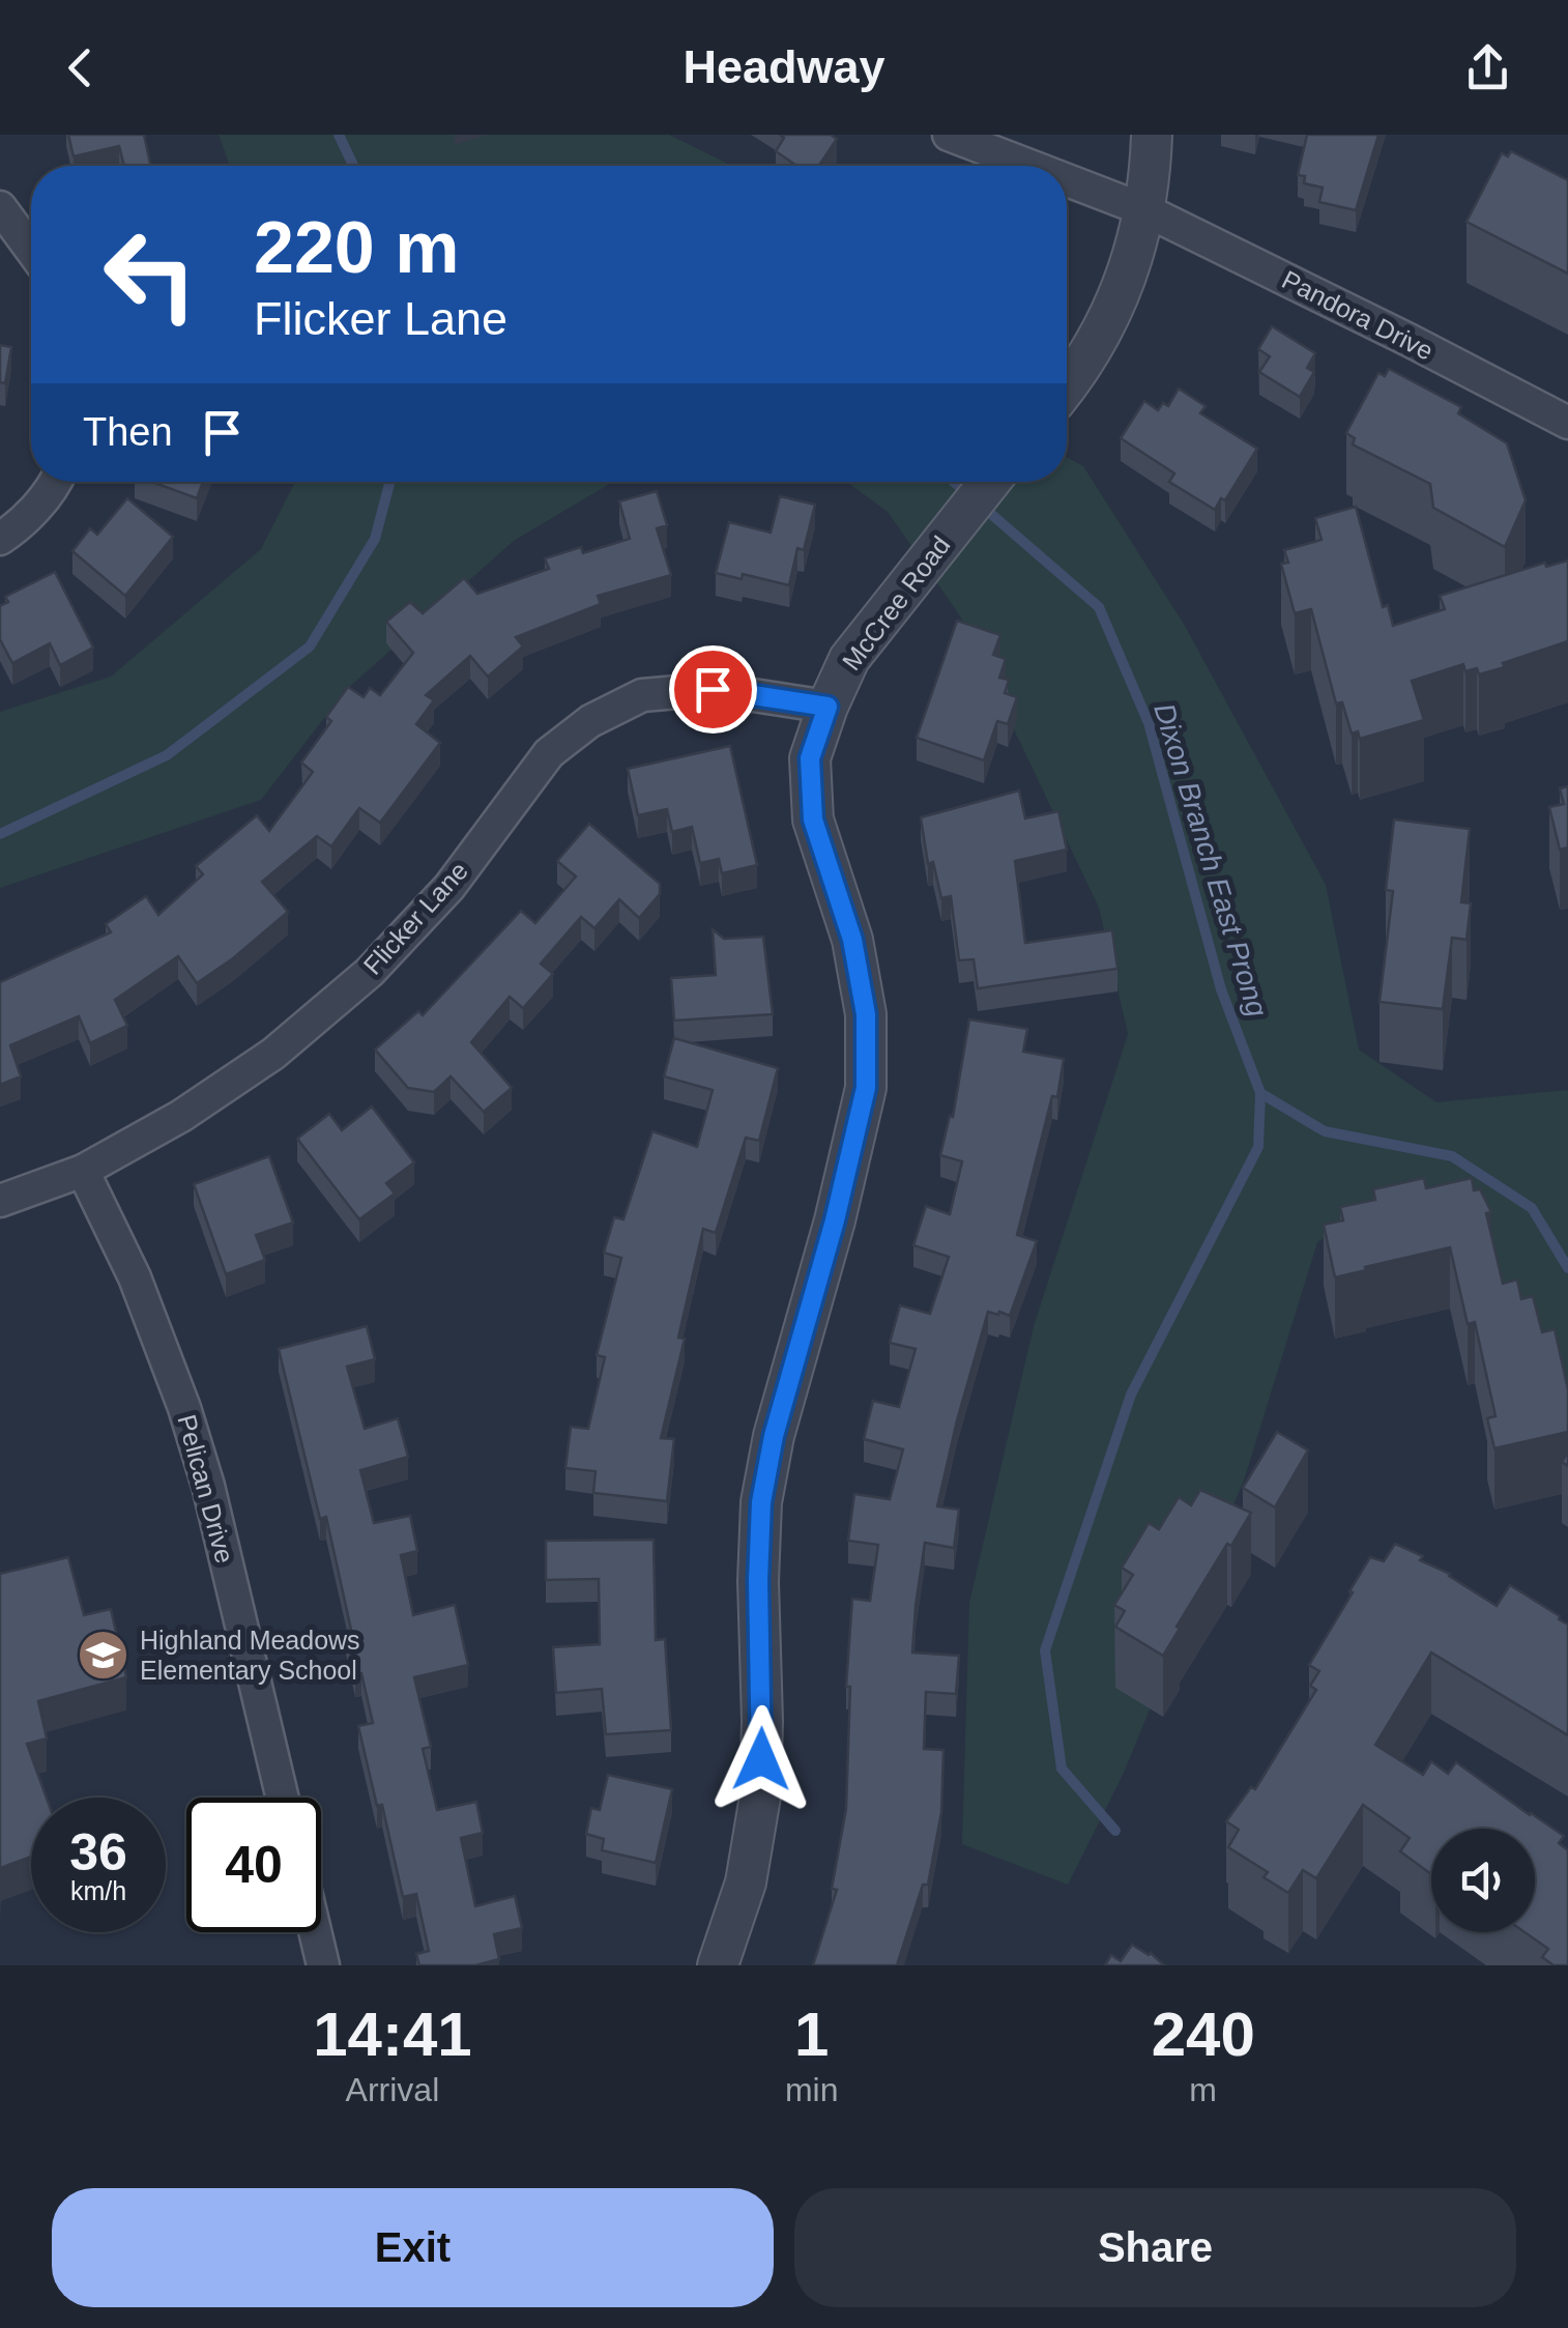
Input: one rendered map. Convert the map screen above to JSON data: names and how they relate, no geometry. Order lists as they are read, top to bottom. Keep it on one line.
{"streets":{"street":["Pandora Drive","McCree Road","Flicker Lane","Pelican Drive"]},"crossings":[["McCree Road","Flicker Lane"],["Flicker Lane","Pelican Drive"]],"water":["Dixon Branch East Prong"],"places":{"school or university":["Highland Meadows Elementary School"]},"page":{"header":"Headway","turn":["220 m","Flicker Lane"],"then":"Then","speed":"36 km/h","limit":"40","eta":["14:41","Arrival","1","min","240","m"],"buttons":["Exit","Share"]}}
